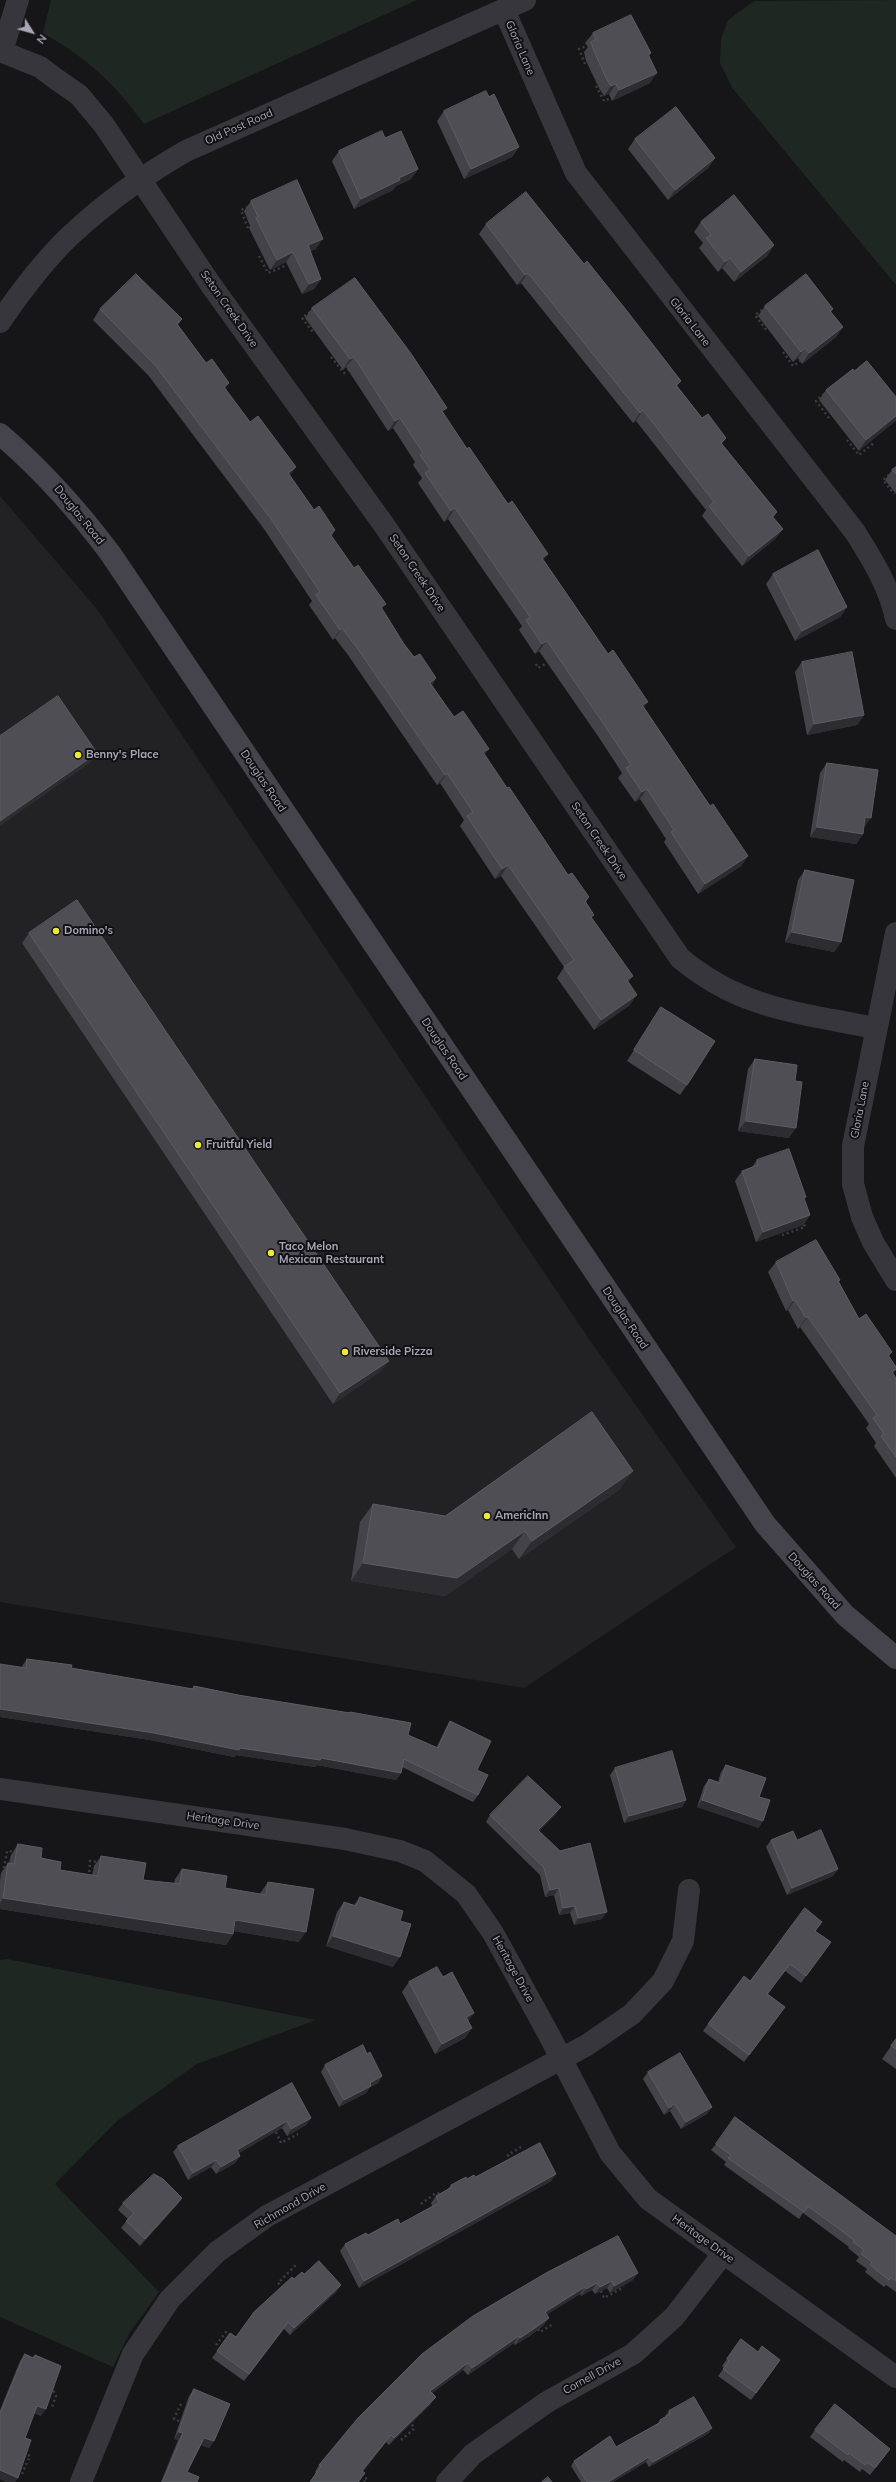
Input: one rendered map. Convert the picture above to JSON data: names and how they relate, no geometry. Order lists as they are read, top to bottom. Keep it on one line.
{"streets":{"street":["Gloria Lane","Old Post Road","Seton Creek Drive","Douglas Road","Heritage Drive","Richmond Drive","Cornell Drive"]},"crossings":[["Gloria Lane","Old Post Road"],["Gloria Lane","Seton Creek Drive"],["Old Post Road","Seton Creek Drive"],["Heritage Drive","Richmond Drive"],["Heritage Drive","Cornell Drive"]],"places":["Benny's Place","Domino's","Fruitful Yield","Taco Melon Mexican Restaurant","Riverside Pizza","AmericInn"],"north":"bottom right"}
